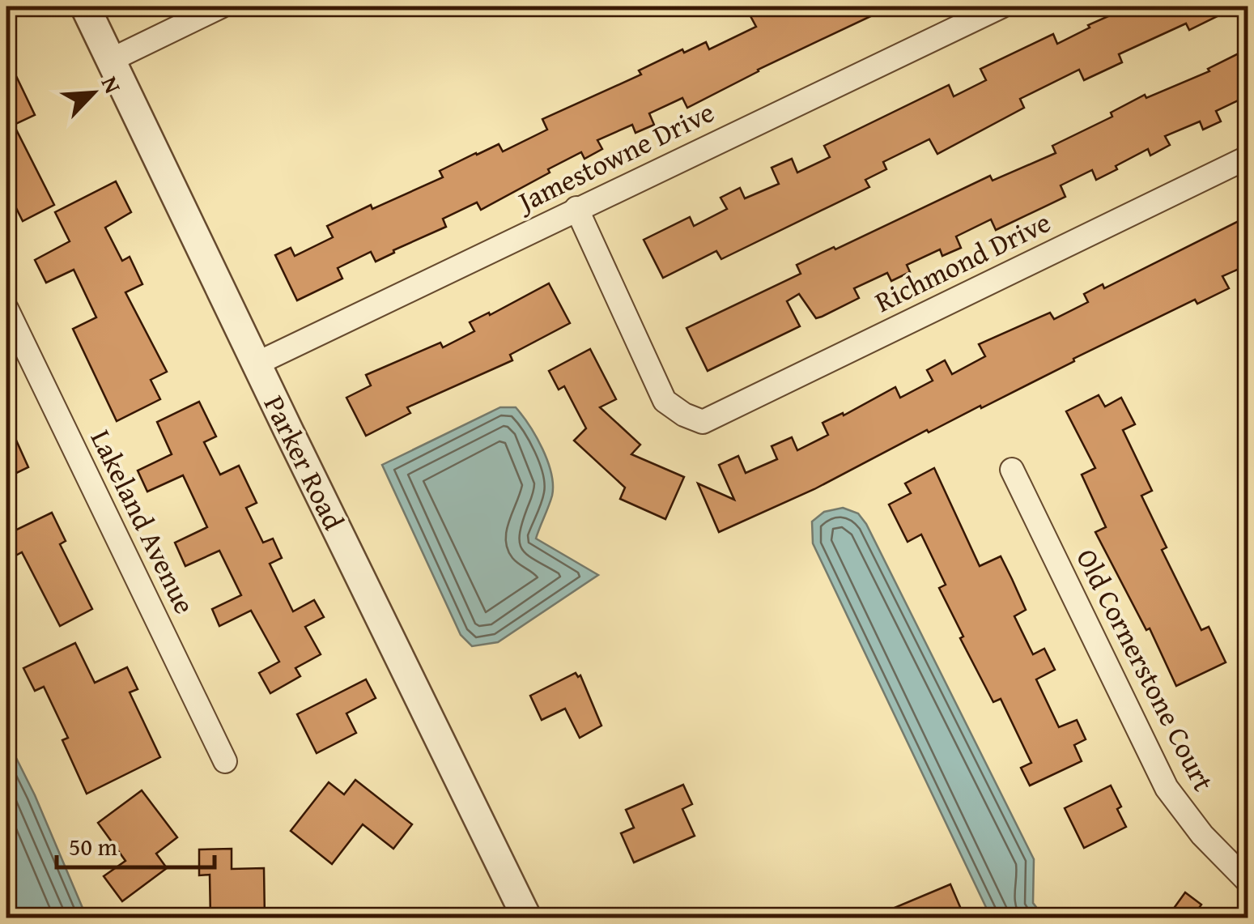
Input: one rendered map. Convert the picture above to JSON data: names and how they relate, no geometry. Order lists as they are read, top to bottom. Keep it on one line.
{"streets":{"street":["Jamestowne Drive","Richmond Drive","Parker Road","Lakeland Avenue","Old Cornerstone Court"]},"crossings":[["Jamestowne Drive","Richmond Drive"],["Jamestowne Drive","Parker Road"]],"scale_bar":"50 m","north":"top right"}
